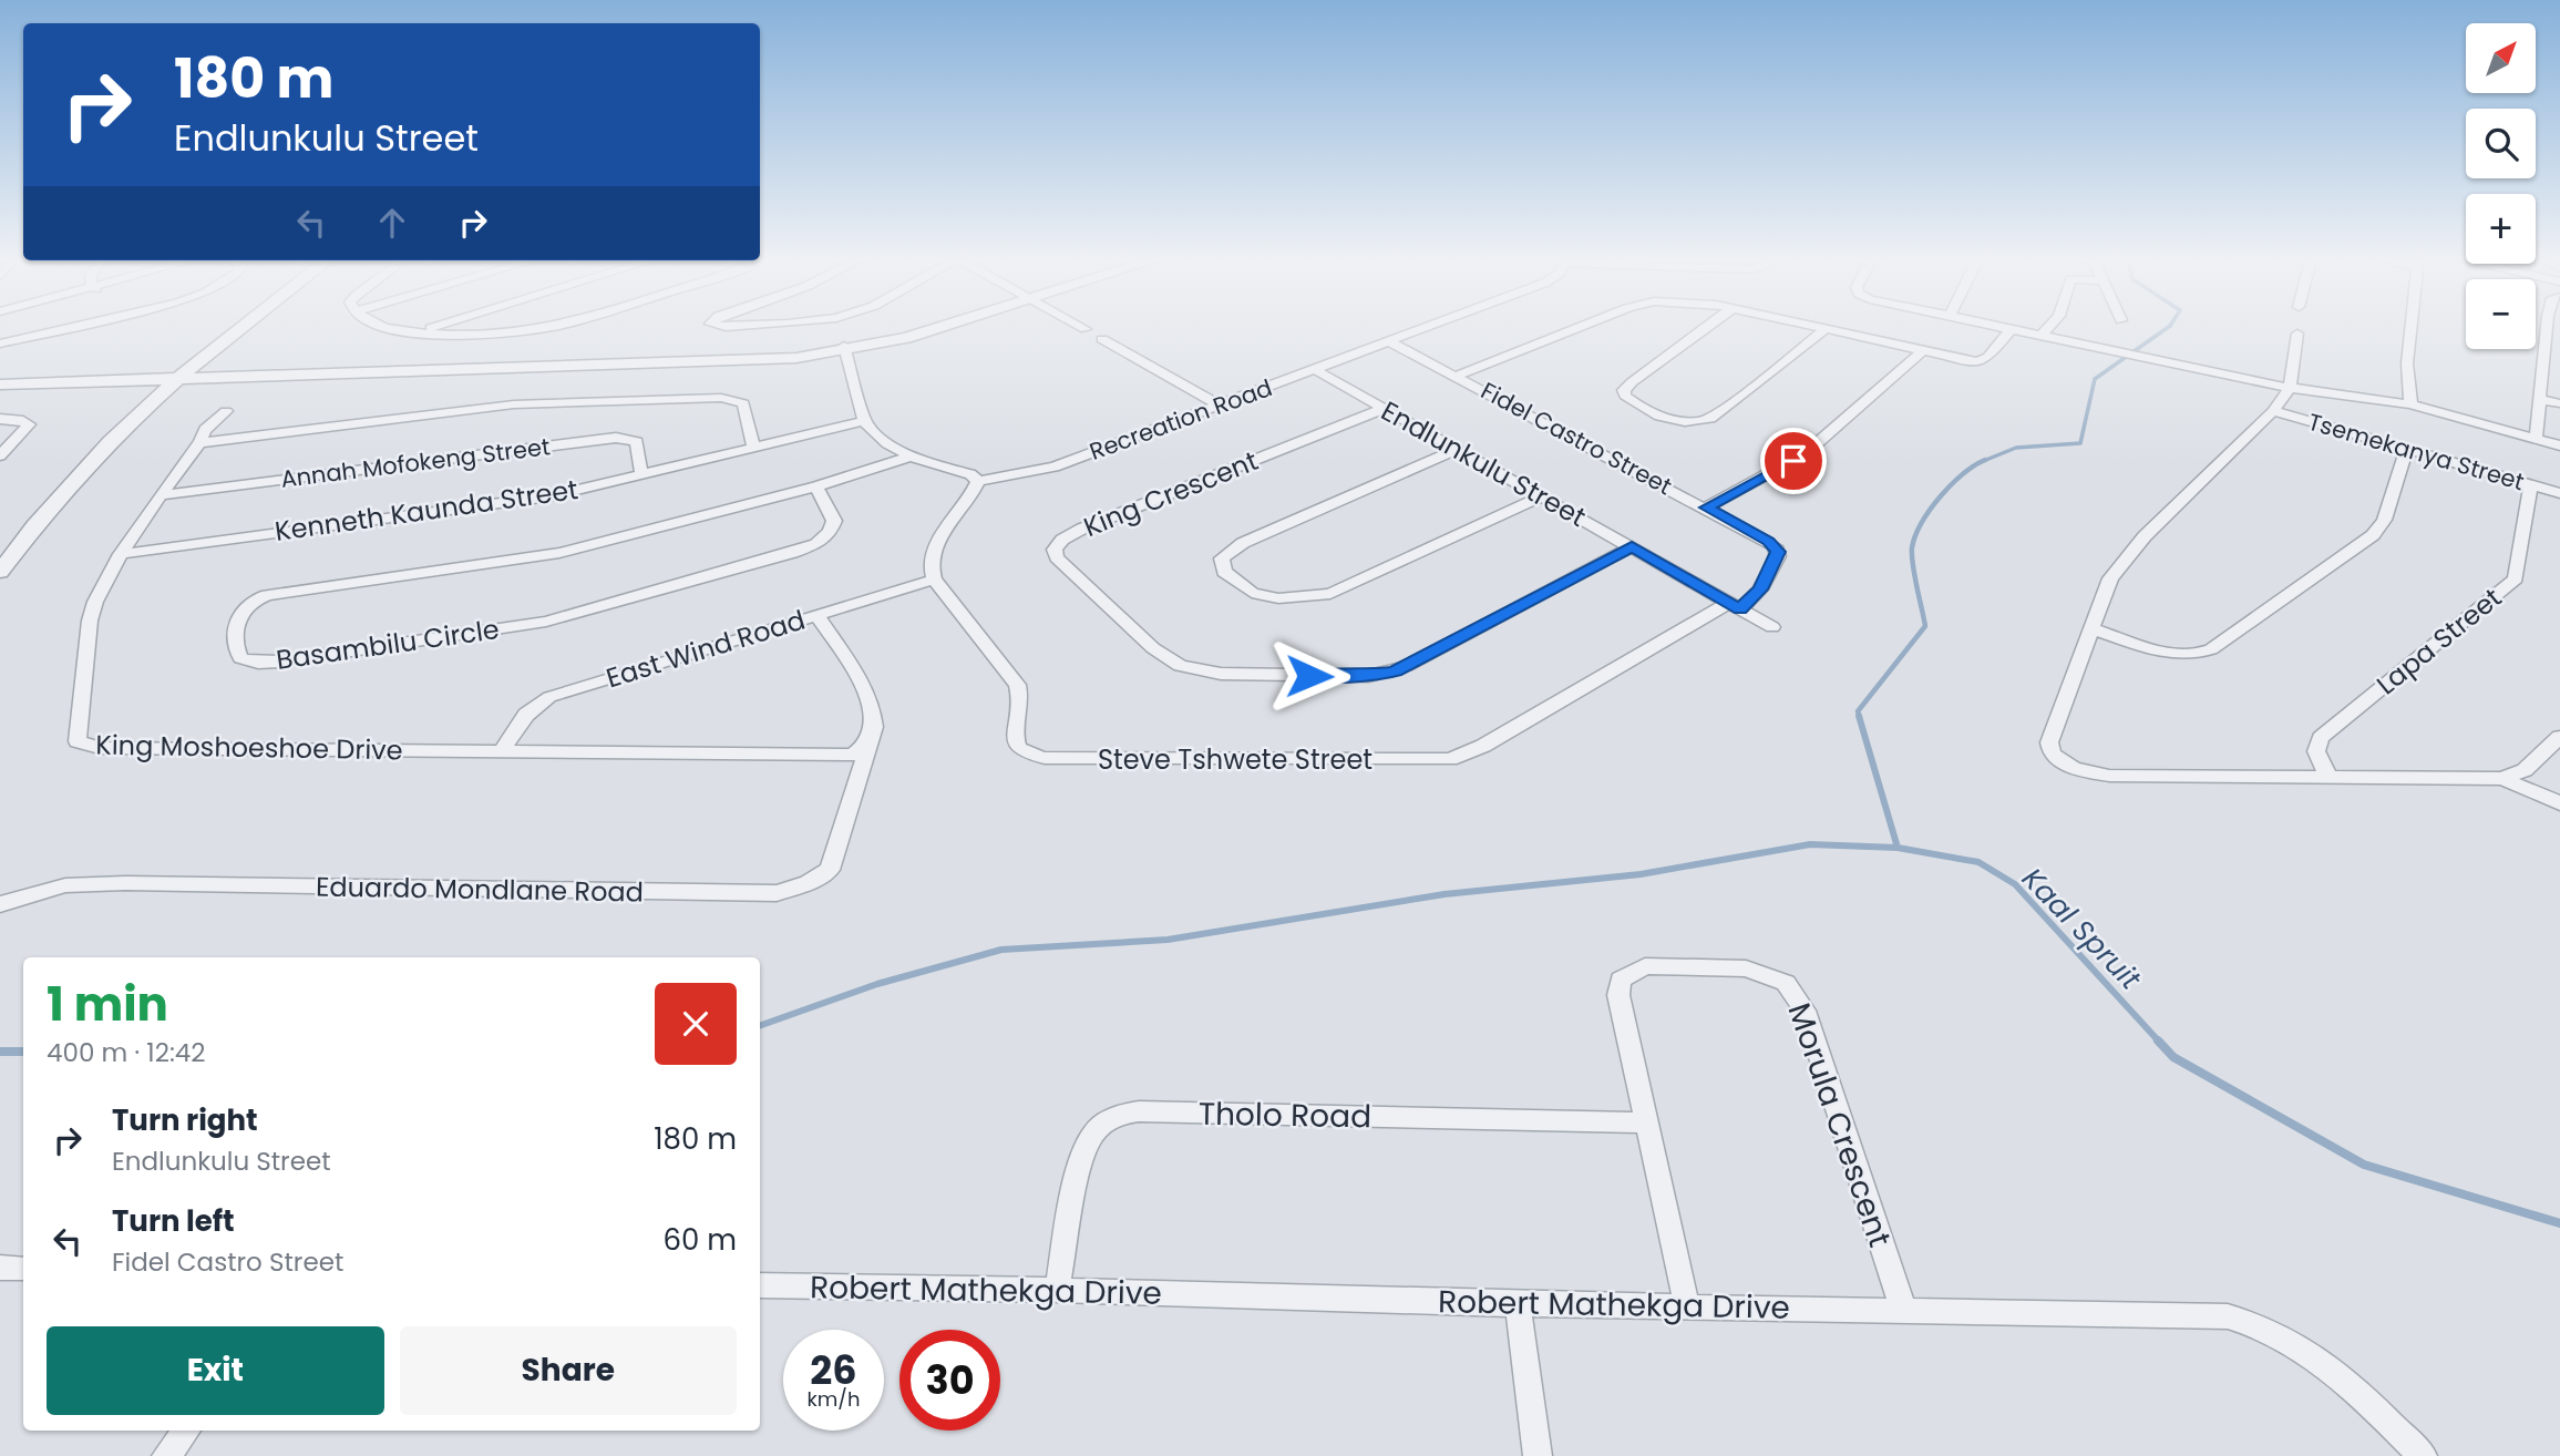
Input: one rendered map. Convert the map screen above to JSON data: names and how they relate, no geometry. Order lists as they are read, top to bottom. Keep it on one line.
{"streets":{"street":["Recreation Road","Fidel Castro Street","Tsemekanya Street","Annah Mofokeng Street","Endlunkulu Street","King Crescent","Kenneth Kaunda Street","Lapa Street","Basambilu Circle","East Wind Road","King Moshoeshoe Drive","Steve Tshwete Street","Eduardo Mondlane Road","Tholo Road","Morula Crescent","Robert Mathekga Drive"]},"crossings":[["Recreation Road","Fidel Castro Street"],["Recreation Road","Endlunkulu Street"],["Fidel Castro Street","Endlunkulu Street"],["Fidel Castro Street","Steve Tshwete Street"],["Tsemekanya Street","Lapa Street"],["Annah Mofokeng Street","Kenneth Kaunda Street"],["Annah Mofokeng Street","King Moshoeshoe Drive"],["Endlunkulu Street","King Crescent"],["Endlunkulu Street","Steve Tshwete Street"],["Kenneth Kaunda Street","King Moshoeshoe Drive"],["East Wind Road","King Moshoeshoe Drive"],["East Wind Road","Steve Tshwete Street"],["King Moshoeshoe Drive","Eduardo Mondlane Road"],["Tholo Road","Morula Crescent"],["Tholo Road","Robert Mathekga Drive"],["Morula Crescent","Robert Mathekga Drive"]],"water":["Kaal Spruit"],"north":"top right","page":{"map_buttons":["+","−"],"turn":["180 m","Endlunkulu Street"],"heading":["1 min","400 m · 12:42"],"list":[{"name":"Turn right","note":"Endlunkulu Street","value":"180 m"},{"name":"Turn left","note":"Fidel Castro Street","value":"60 m"}],"buttons":["Exit","Share"],"speed":"26 km/h","limit":"30"}}
